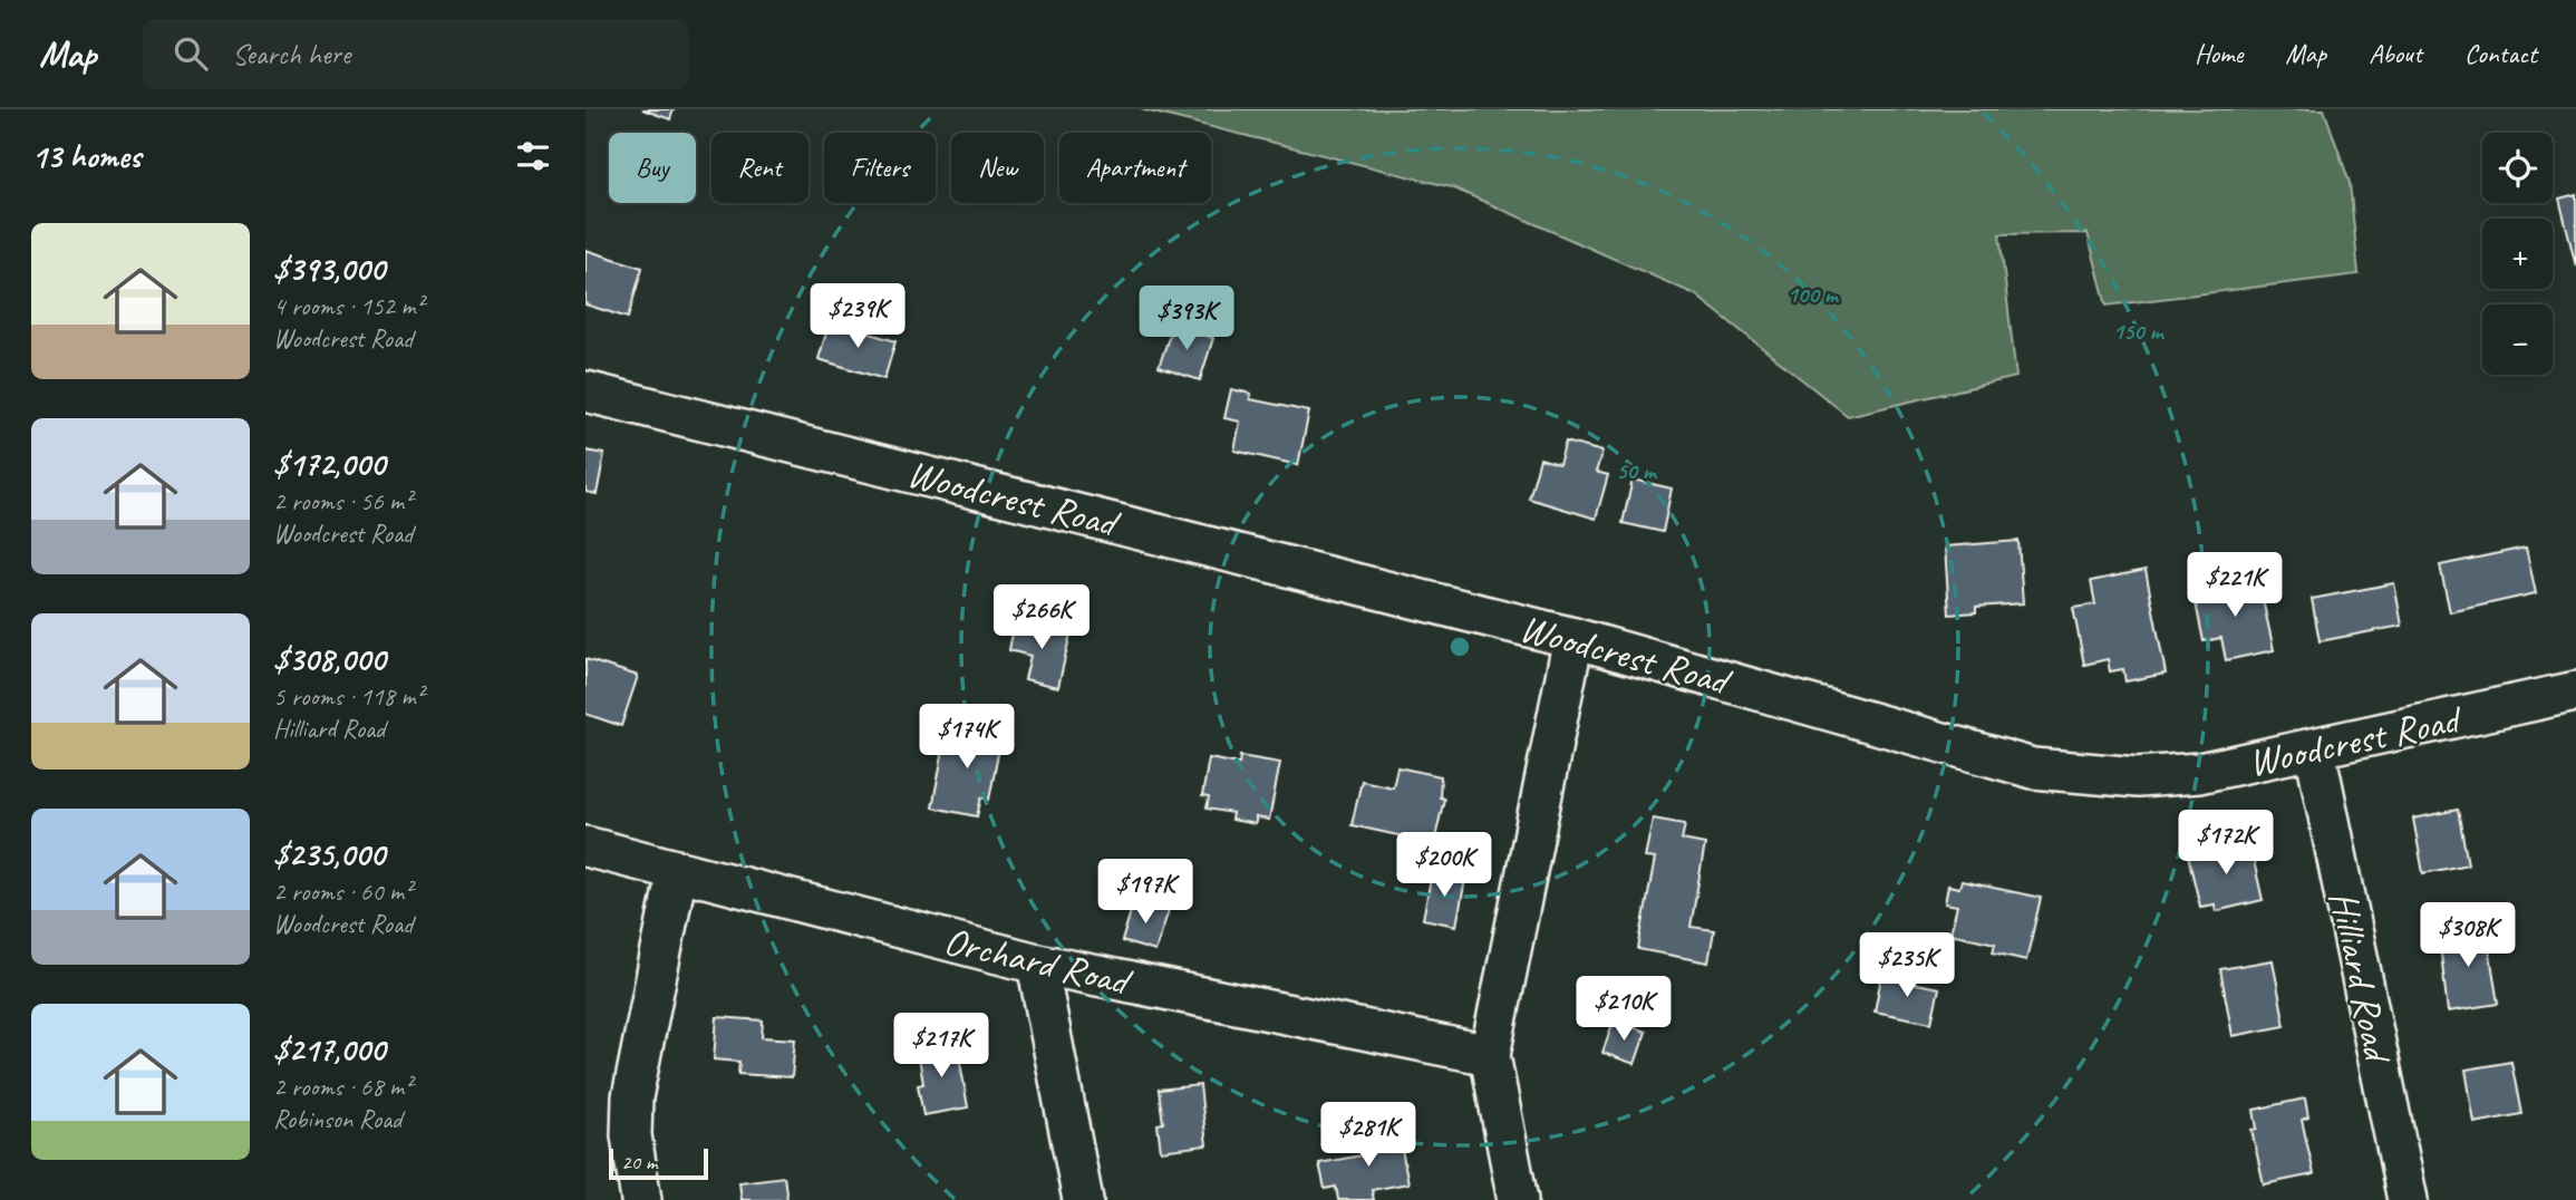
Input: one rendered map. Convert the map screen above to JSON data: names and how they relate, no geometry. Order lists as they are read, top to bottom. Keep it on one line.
{"streets":{"street":["Woodcrest Road","Orchard Road","Hilliard Road"]},"crossings":[["Woodcrest Road","Hilliard Road"]],"scale_bar":"20 m","page":{"header":"Map","search":"Search here","nav":["Home","Map","About","Contact"],"heading":"13 homes","map_buttons":["+","−"],"chip":["Buy","Rent","Filters","New","Apartment"],"list":[{"name":"$393,000","note":"4 rooms · 152 m² · Woodcrest Road"},{"name":"$172,000","note":"2 rooms · 56 m² · Woodcrest Road"},{"name":"$308,000","note":"5 rooms · 118 m² · Hilliard Road"},{"name":"$235,000","note":"2 rooms · 60 m² · Woodcrest Road"},{"name":"$217,000","note":"2 rooms · 68 m² · Robinson Road"}],"price":["$239K","$393K","$221K","$266K","$174K","$172K","$200K","$197K","$308K","$235K","$210K","$217K","$281K"],"scale":"20 m"},"rings":["100 m","150 m","50 m"]}
